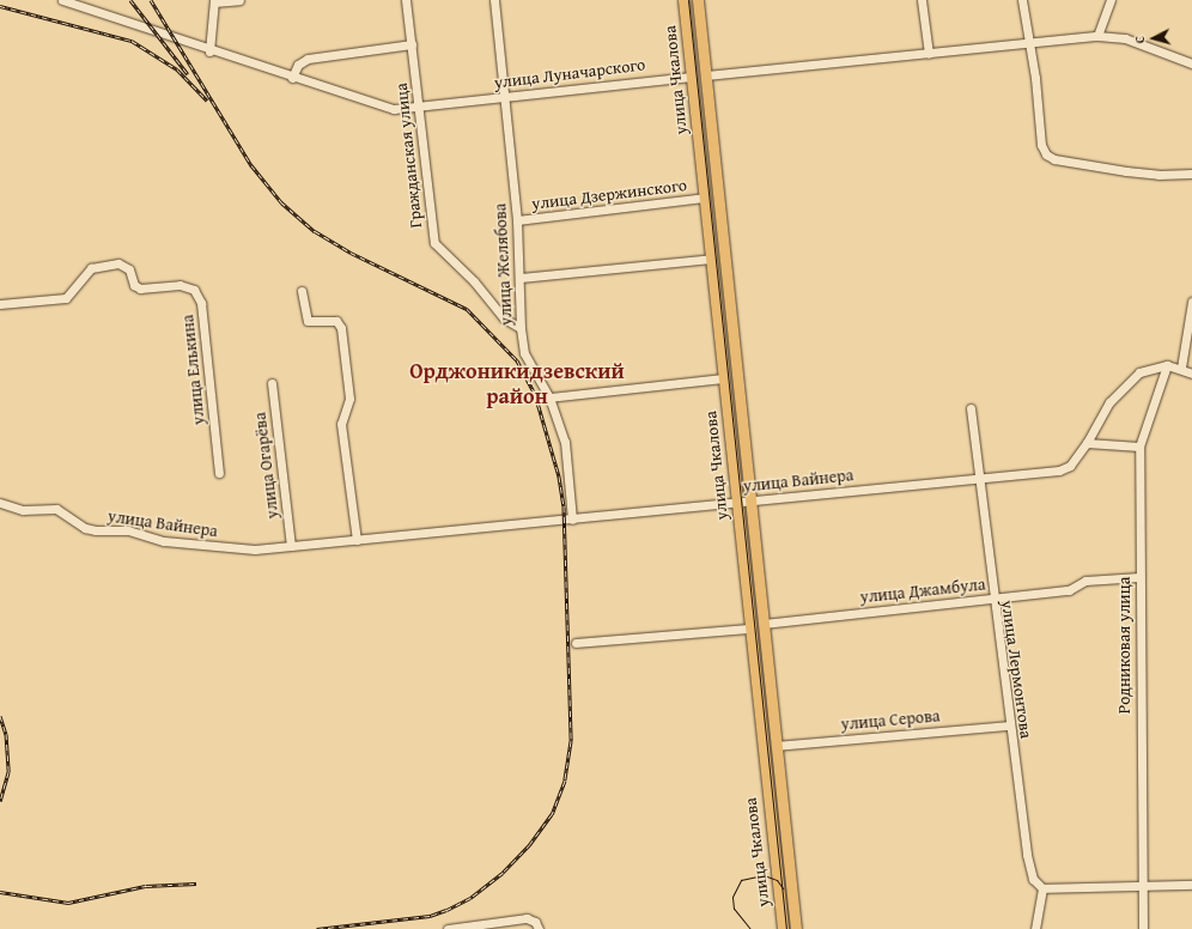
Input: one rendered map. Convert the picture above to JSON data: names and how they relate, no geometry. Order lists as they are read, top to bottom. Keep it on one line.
{"streets":{"main road":["улица Луначарского","улица Чкалова"],"street":["Гражданская улица","улица Дзержинского","улица Желябова","улица Елькина","улица Огарёва","улица Вайнера","улица Джамбула","Родниковая улица","улица Лермонтова","улица Серова"]},"crossings":[["улица Луначарского","улица Чкалова"],["улица Луначарского","Гражданская улица"],["улица Луначарского","улица Желябова"],["улица Чкалова","улица Дзержинского"],["улица Чкалова","улица Вайнера"],["улица Чкалова","улица Джамбула"],["улица Чкалова","улица Серова"],["Гражданская улица","улица Желябова"],["улица Дзержинского","улица Желябова"],["улица Желябова","улица Вайнера"],["улица Огарёва","улица Вайнера"],["улица Вайнера","Родниковая улица"],["улица Вайнера","улица Лермонтова"],["улица Джамбула","Родниковая улица"],["улица Джамбула","улица Лермонтова"],["улица Лермонтова","улица Серова"]],"districts":["Орджоникидзевский район"],"north":"left"}
